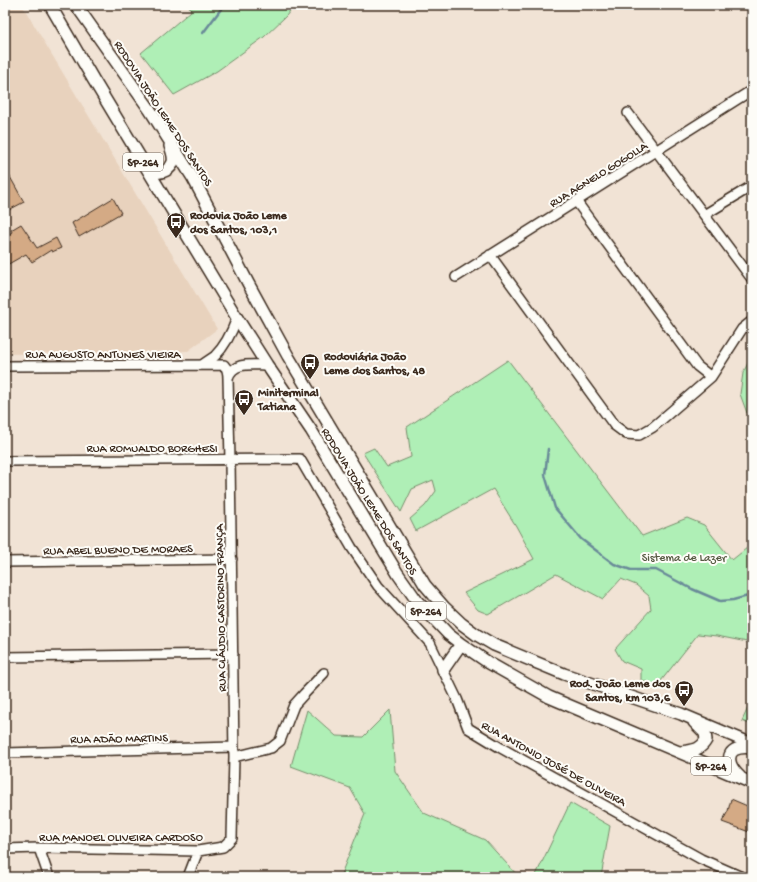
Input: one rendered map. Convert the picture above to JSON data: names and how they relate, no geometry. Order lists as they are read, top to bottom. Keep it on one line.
{"streets":{"main road":["RODOVIA JOÃO LEME DOS SANTOS","SP-264"],"street":["RUA AGNELO GOGOLLA","RUA AUGUSTO ANTUNES VIEIRA","RUA ROMUALDO BORGHESI","RUA ABEL BUENO DE MORAES","RUA CLÁUDIO CASTORINO FRANÇA","RUA ADÃO MARTINS","RUA ANTONIO JOSÉ DE OLIVEIRA","RUA MANOEL OLIVEIRA CARDOSO"]},"crossings":[["RUA AUGUSTO ANTUNES VIEIRA","RUA CLÁUDIO CASTORINO FRANÇA"],["RUA ROMUALDO BORGHESI","RUA CLÁUDIO CASTORINO FRANÇA"],["RUA ROMUALDO BORGHESI","RUA ANTONIO JOSÉ DE OLIVEIRA"],["RUA ABEL BUENO DE MORAES","RUA CLÁUDIO CASTORINO FRANÇA"],["RUA CLÁUDIO CASTORINO FRANÇA","RUA ADÃO MARTINS"],["RUA CLÁUDIO CASTORINO FRANÇA","RUA MANOEL OLIVEIRA CARDOSO"]],"parks":["Sistema de Lazer"],"places":{"bus stop":["Rodovia João Leme dos Santos, 103,1","Rodoviária João Leme dos Santos, 48","Miniterminal Tatiana","Rod. João Leme dos Santos, km 103,6"]}}
